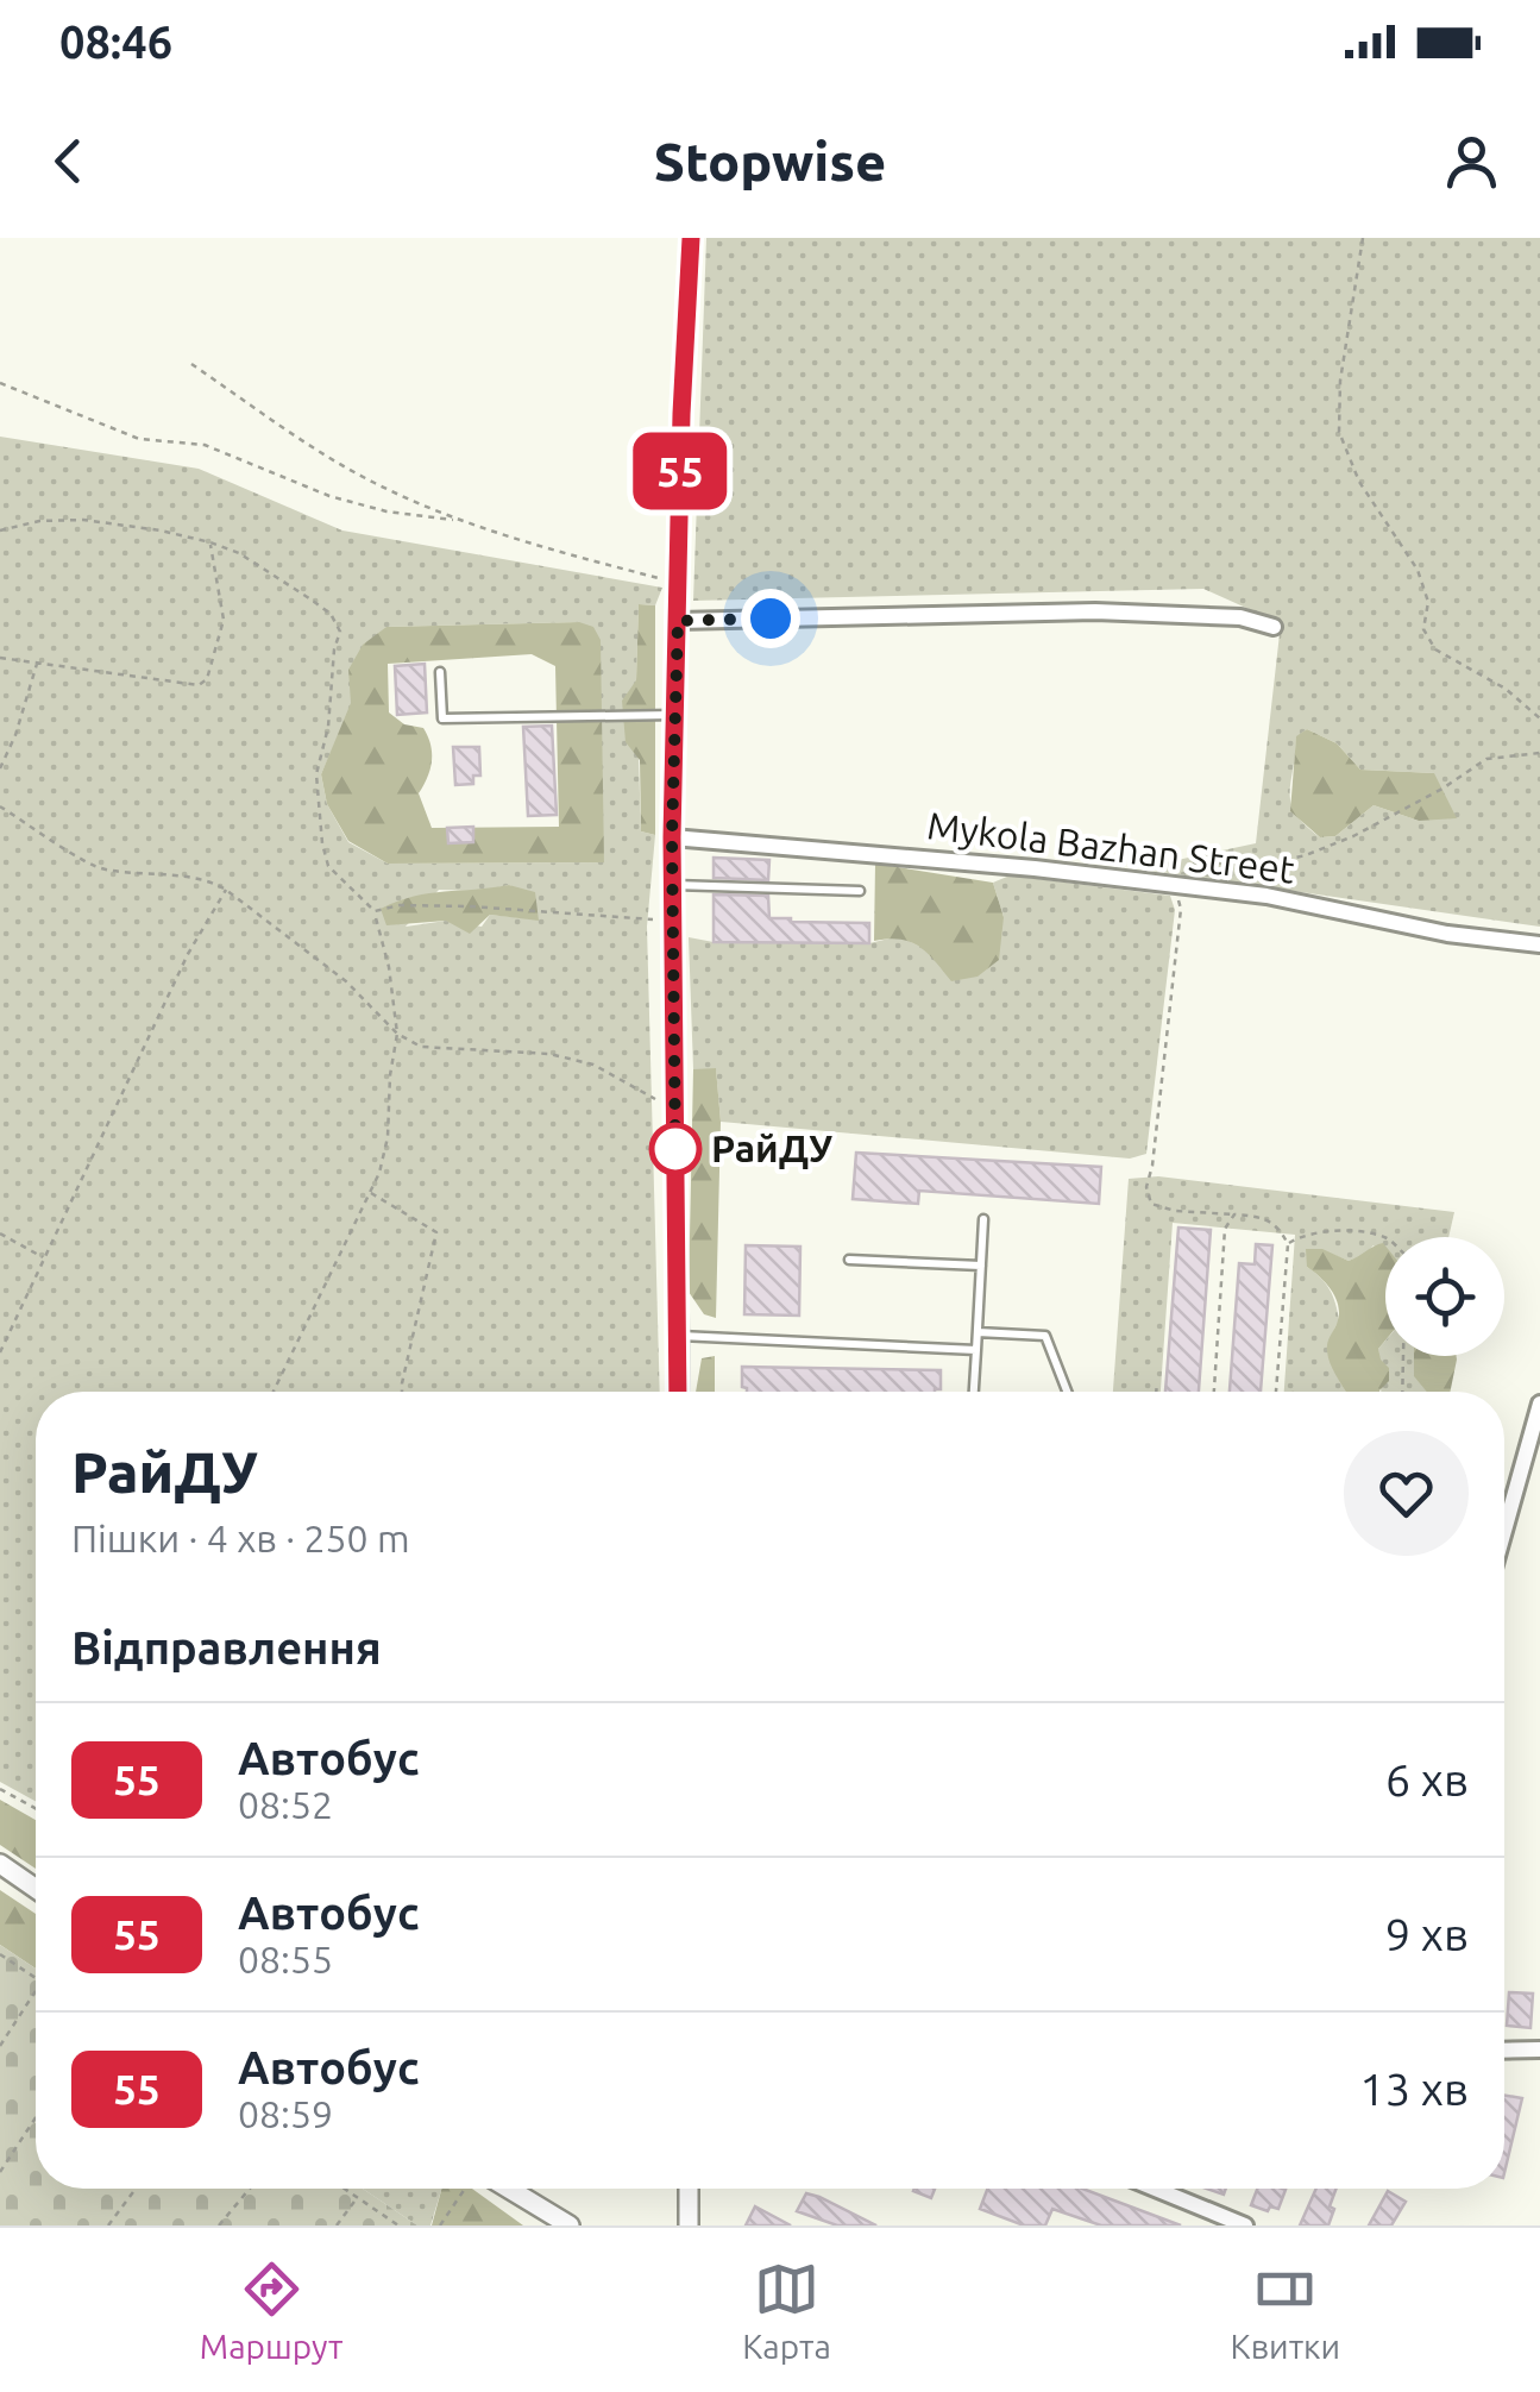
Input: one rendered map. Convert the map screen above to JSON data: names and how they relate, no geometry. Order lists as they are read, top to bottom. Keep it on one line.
{"streets":{"street":["Mykola Bazhan Street"]},"places":["РайДУ"],"lines":["bus line 55"],"page":{"status":"08:46","header":"Stopwise","on_map":"55","heading":[["РайДУ","Пішки · 4 хв · 250 m"],"Відправлення"],"list":[{"mark":"55","name":"Автобус","note":"08:52","value":"6 хв"},{"mark":"55","name":"Автобус","note":"08:55","value":"9 хв"},{"mark":"55","name":"Автобус","note":"08:59","value":"13 хв"}],"tabs":["Маршрут","Карта","Квитки"]}}
